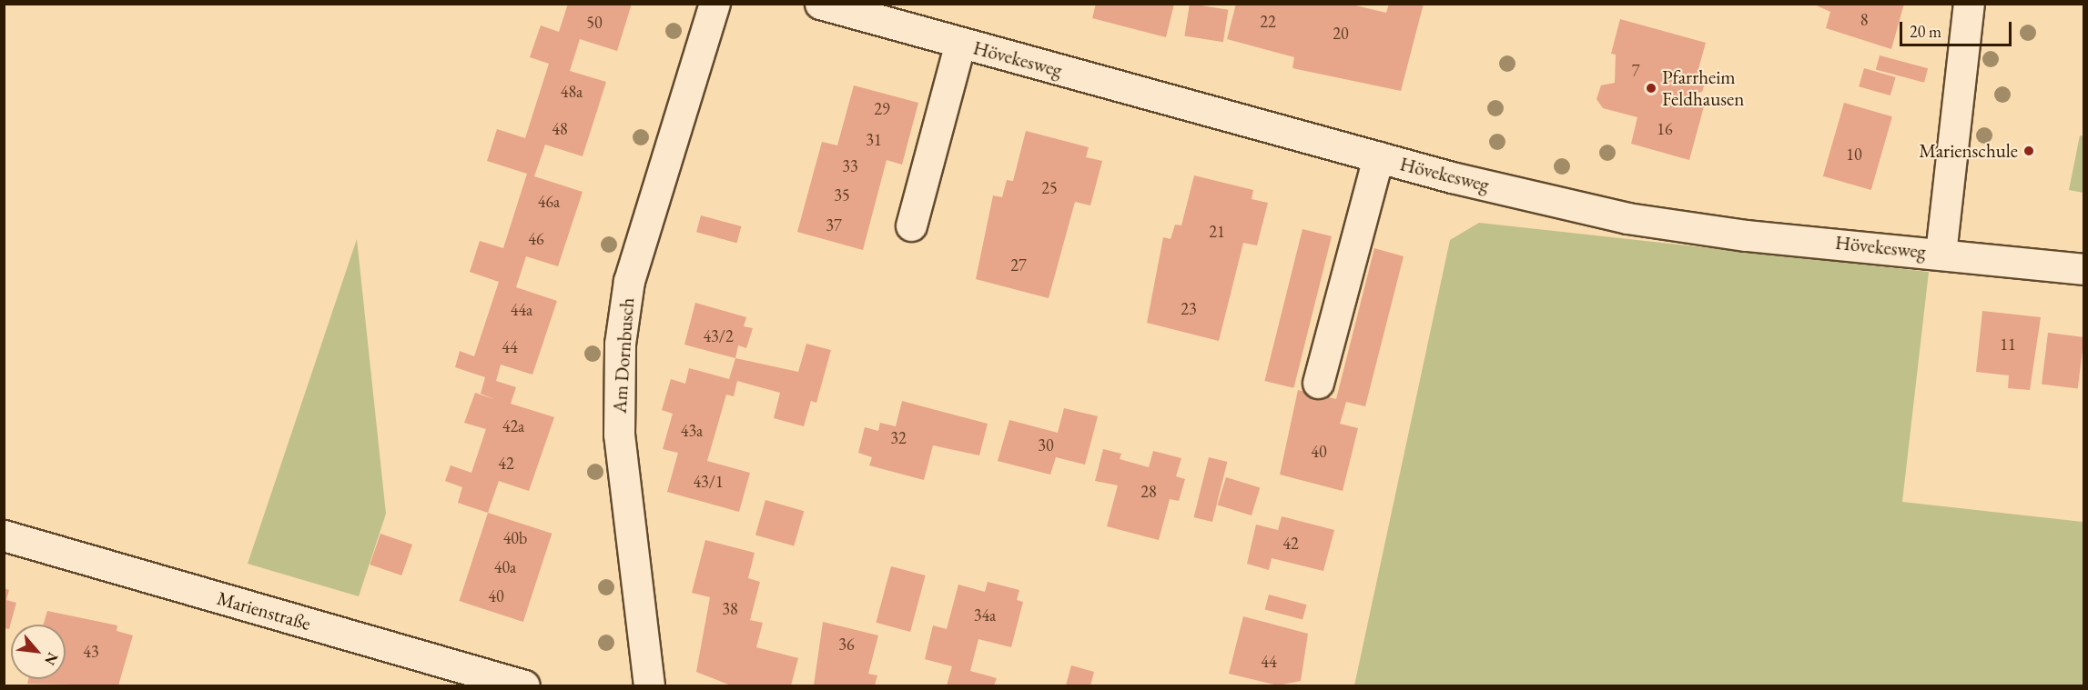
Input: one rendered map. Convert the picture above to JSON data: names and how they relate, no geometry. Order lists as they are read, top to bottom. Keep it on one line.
{"streets":{"street":["Hövekesweg","Am Dornbusch","Marienstraße"]},"places":["Pfarrheim Feldhausen","Marienschule"],"house_numbers":["8","22","50","20","7","48a","29","48","16","31","10","33","25","35","46a","37","21","46","27","23","44a","43/2","11","44","42a","43a","32","30","40","42","43/1","28","40b","42","40a","40","38","34a","36","43","44"],"scale_bar":"20 m","north":"bottom right"}
